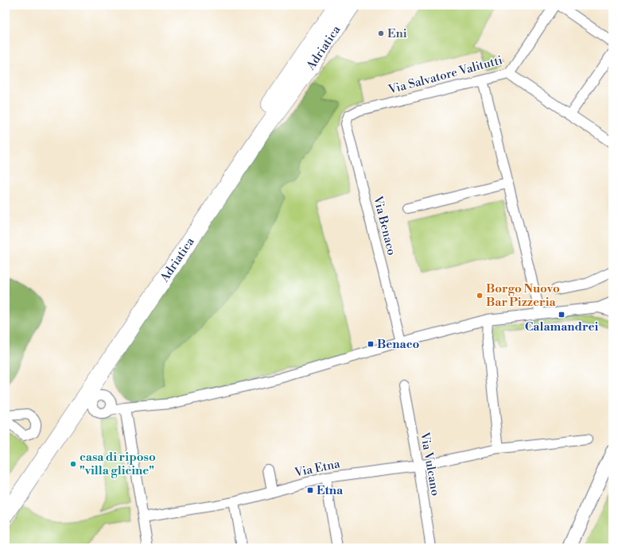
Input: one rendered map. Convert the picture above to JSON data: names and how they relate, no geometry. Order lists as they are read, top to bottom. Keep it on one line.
{"streets":{"highway":["Adriatica"],"street":["Via Salvatore Valitutti","Via Benaco","Via Vulcano","Via Etna"]},"crossings":[["Via Salvatore Valitutti","Via Benaco"],["Via Vulcano","Via Etna"]],"places":{"other":["Eni","Borgo Nuovo Bar Pizzeria","casa di riposo \"villa glicine\""],"transit":["Calamandrei","Benaco","Etna"]}}
